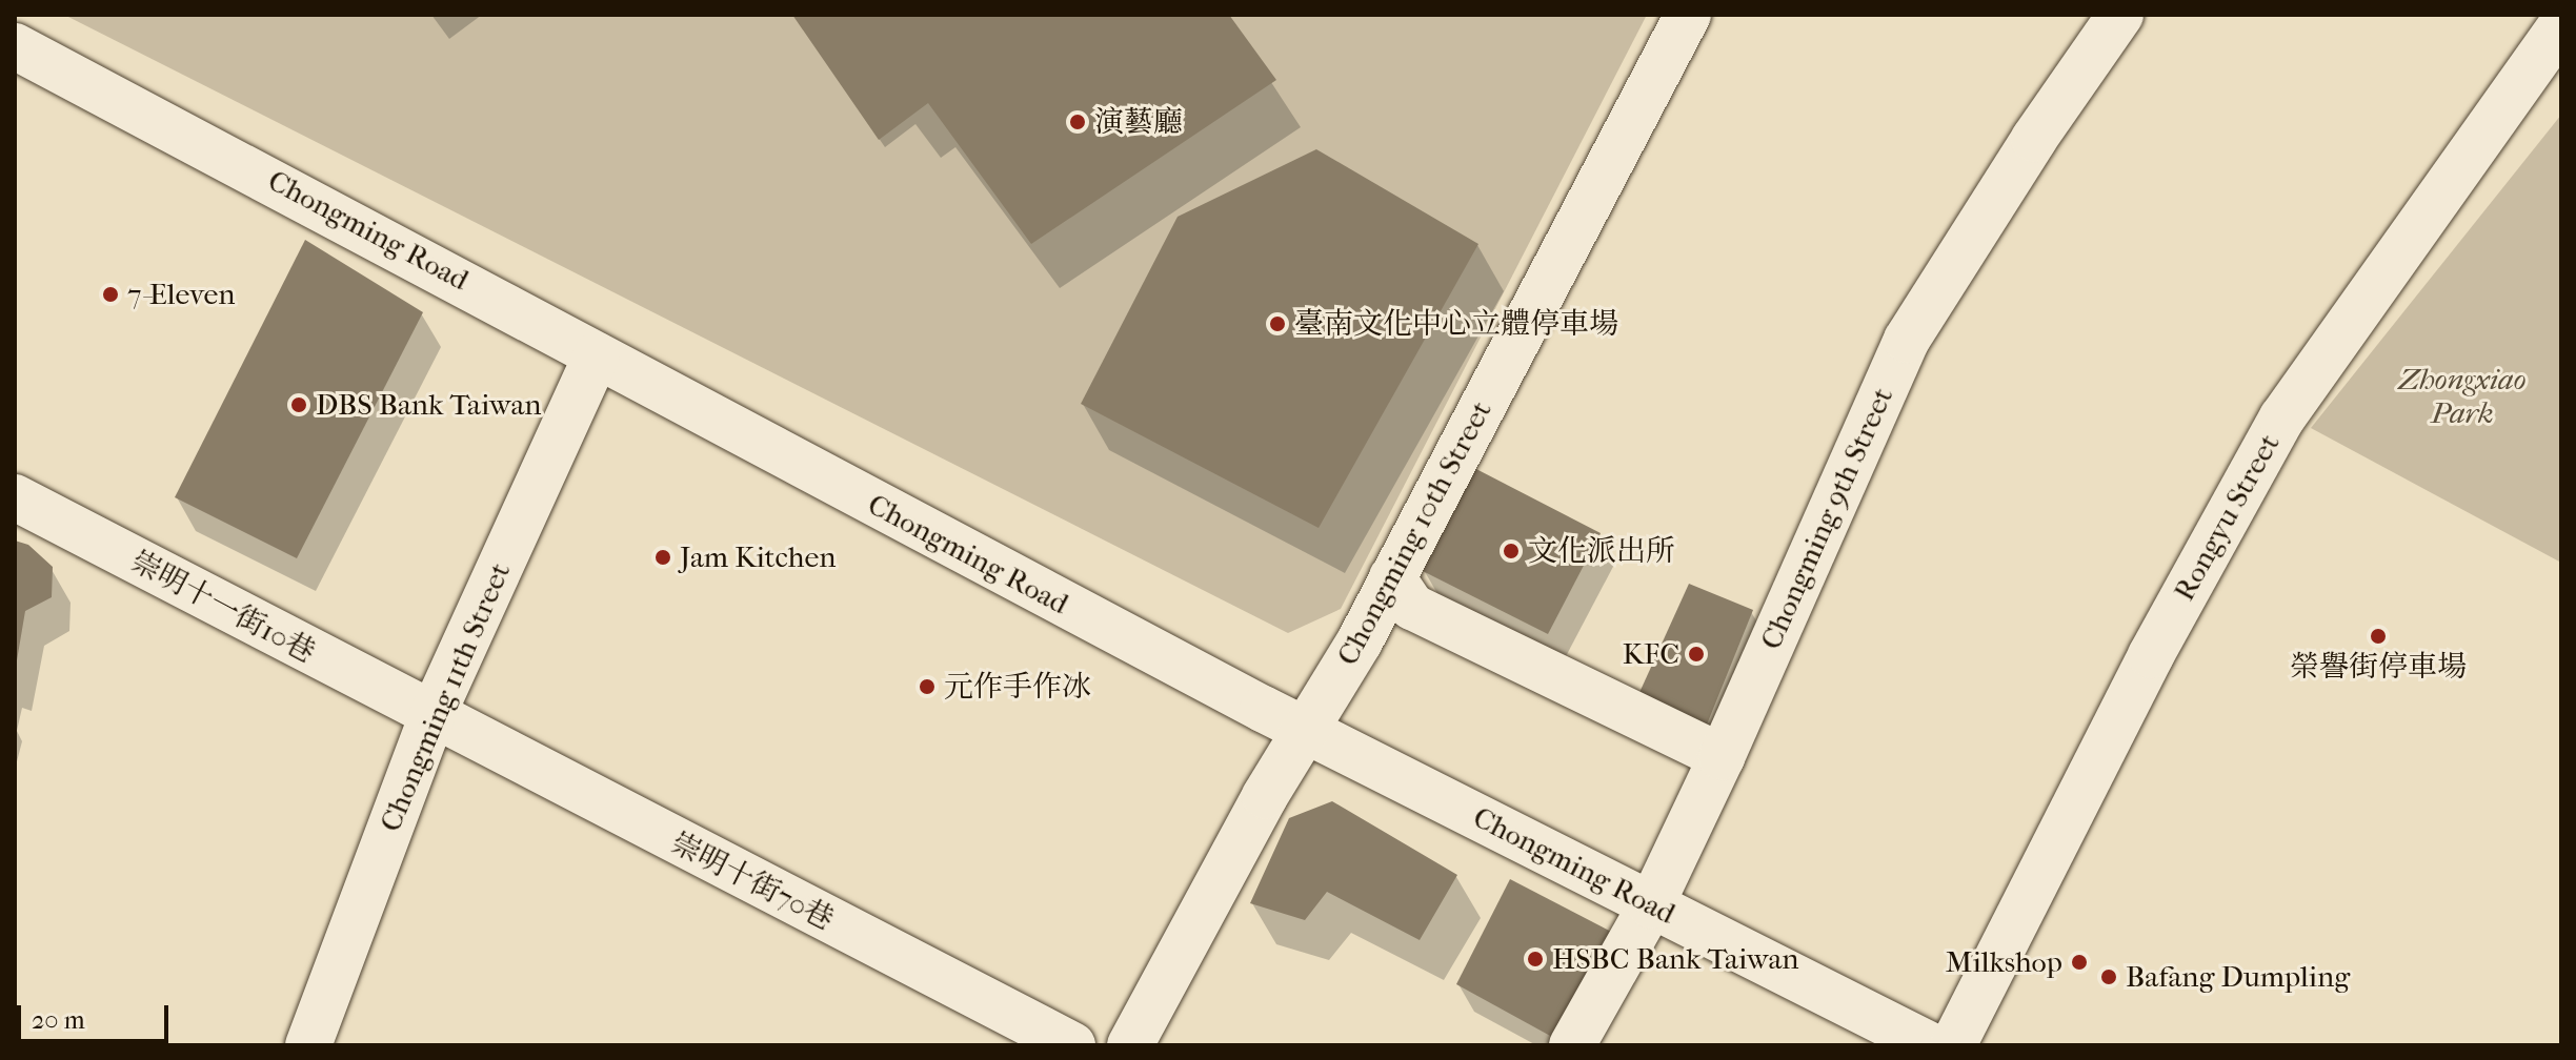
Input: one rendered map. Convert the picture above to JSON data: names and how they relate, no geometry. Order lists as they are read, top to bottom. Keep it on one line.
{"streets":{"street":["Chongming Road","Rongyu Street","Chongming 9th Street","Chongming 10th Street","崇明十一街10巷","Chongming 11th Street","崇明十街70巷"]},"crossings":[["Chongming Road","Chongming 9th Street"],["Chongming Road","Chongming 10th Street"],["Chongming Road","Chongming 11th Street"],["崇明十一街10巷","Chongming 11th Street"],["崇明十一街10巷","崇明十街70巷"],["Chongming 11th Street","崇明十街70巷"]],"parks":["Zhongxiao Park"],"places":["演藝廳","7-Eleven","臺南文化中心立體停車場","DBS Bank Taiwan","文化派出所","Jam Kitchen","榮譽街停車場","KFC","元作手作冰","HSBC Bank Taiwan","Milkshop","Bafang Dumpling"],"scale_bar":"20 m"}
